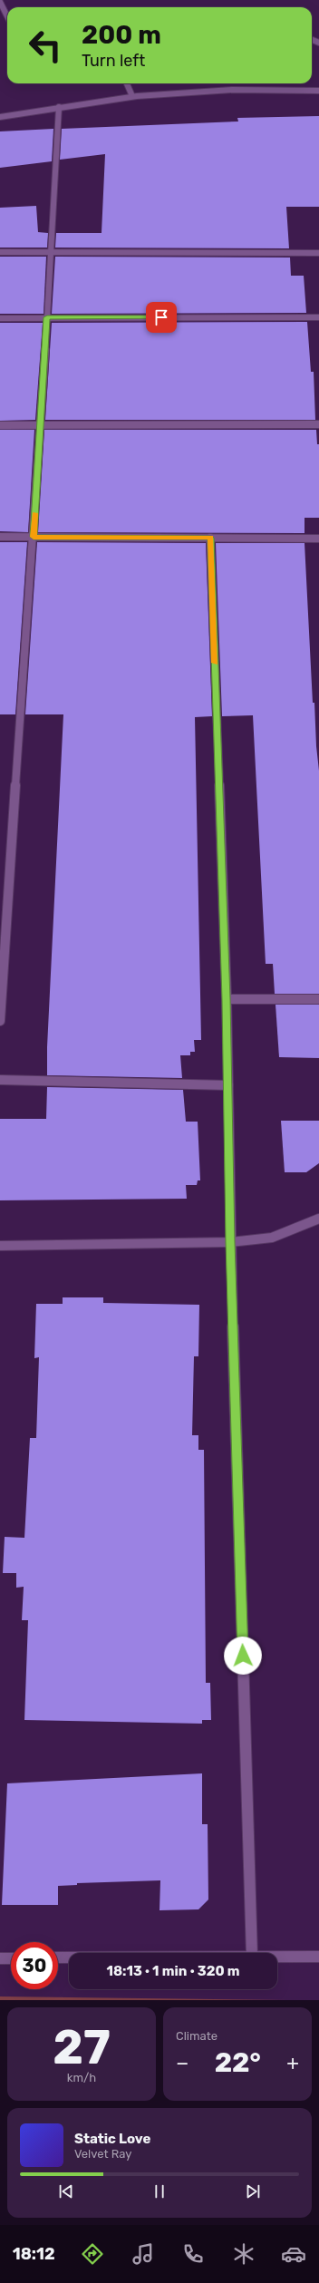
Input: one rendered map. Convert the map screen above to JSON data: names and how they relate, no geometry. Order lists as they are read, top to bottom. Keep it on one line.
{"page":{"turn":["200 m","Turn left"],"limit":"30","trip":"18:13 · 1 min · 320 m","tile":[["27","km/h"],"Climate"],"heat":["−","22°","+"],"song":["Static Love","Velvet Ray"],"tabs":"18:12"}}
